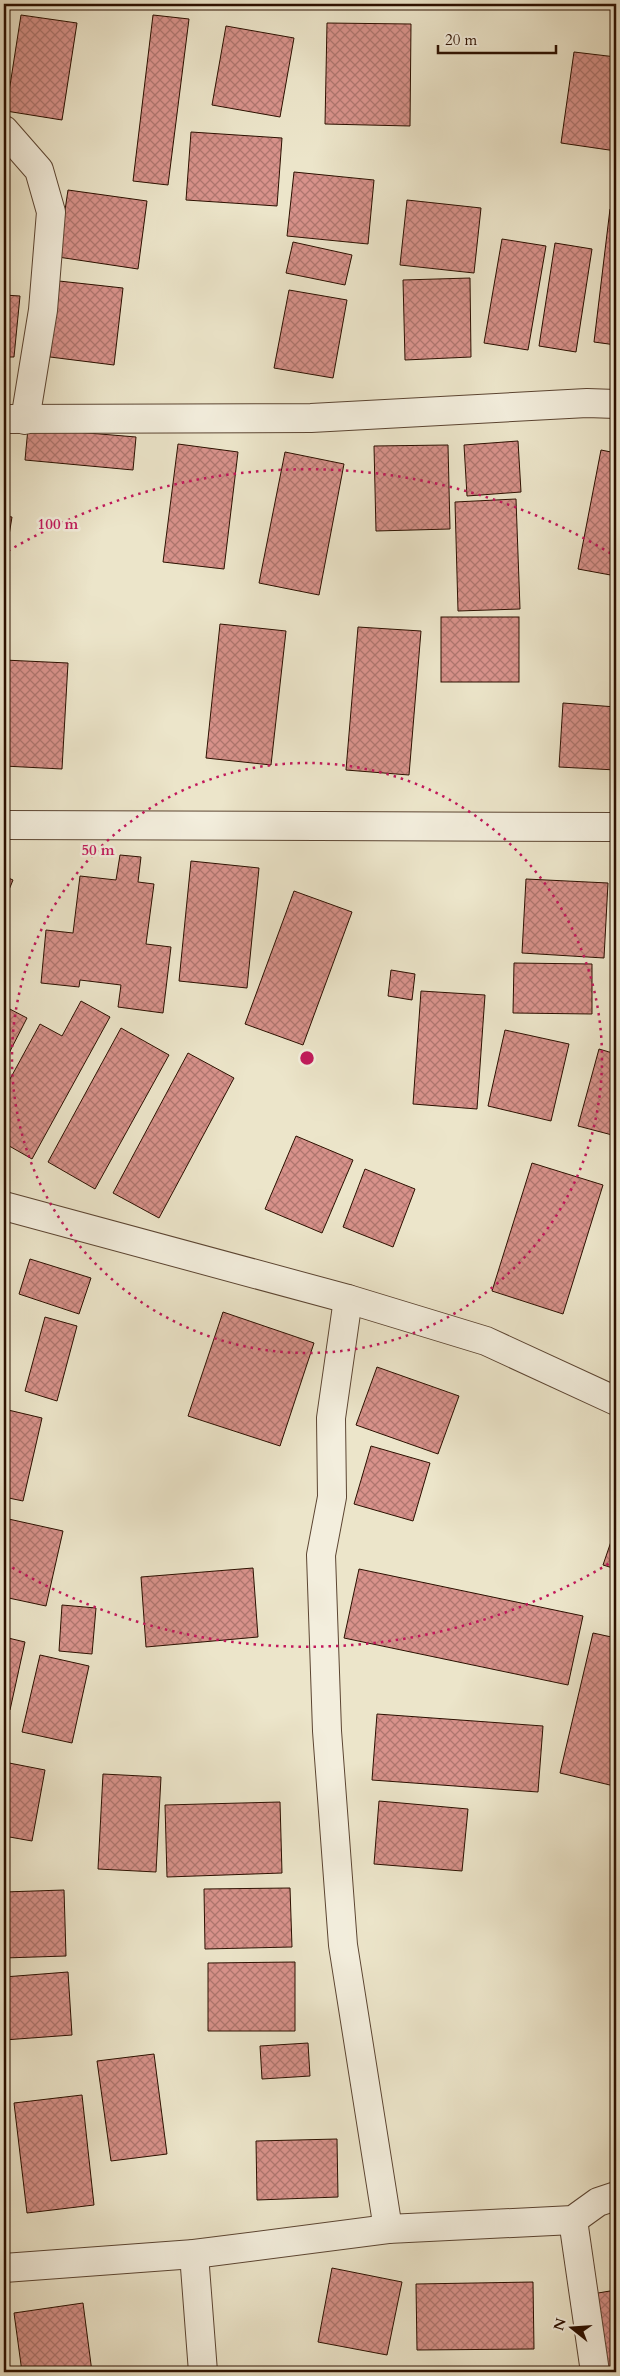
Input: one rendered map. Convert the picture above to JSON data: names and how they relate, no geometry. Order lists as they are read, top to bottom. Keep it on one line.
{"scale_bar":"20 m","north":"left","rings":["100 m","50 m"]}
